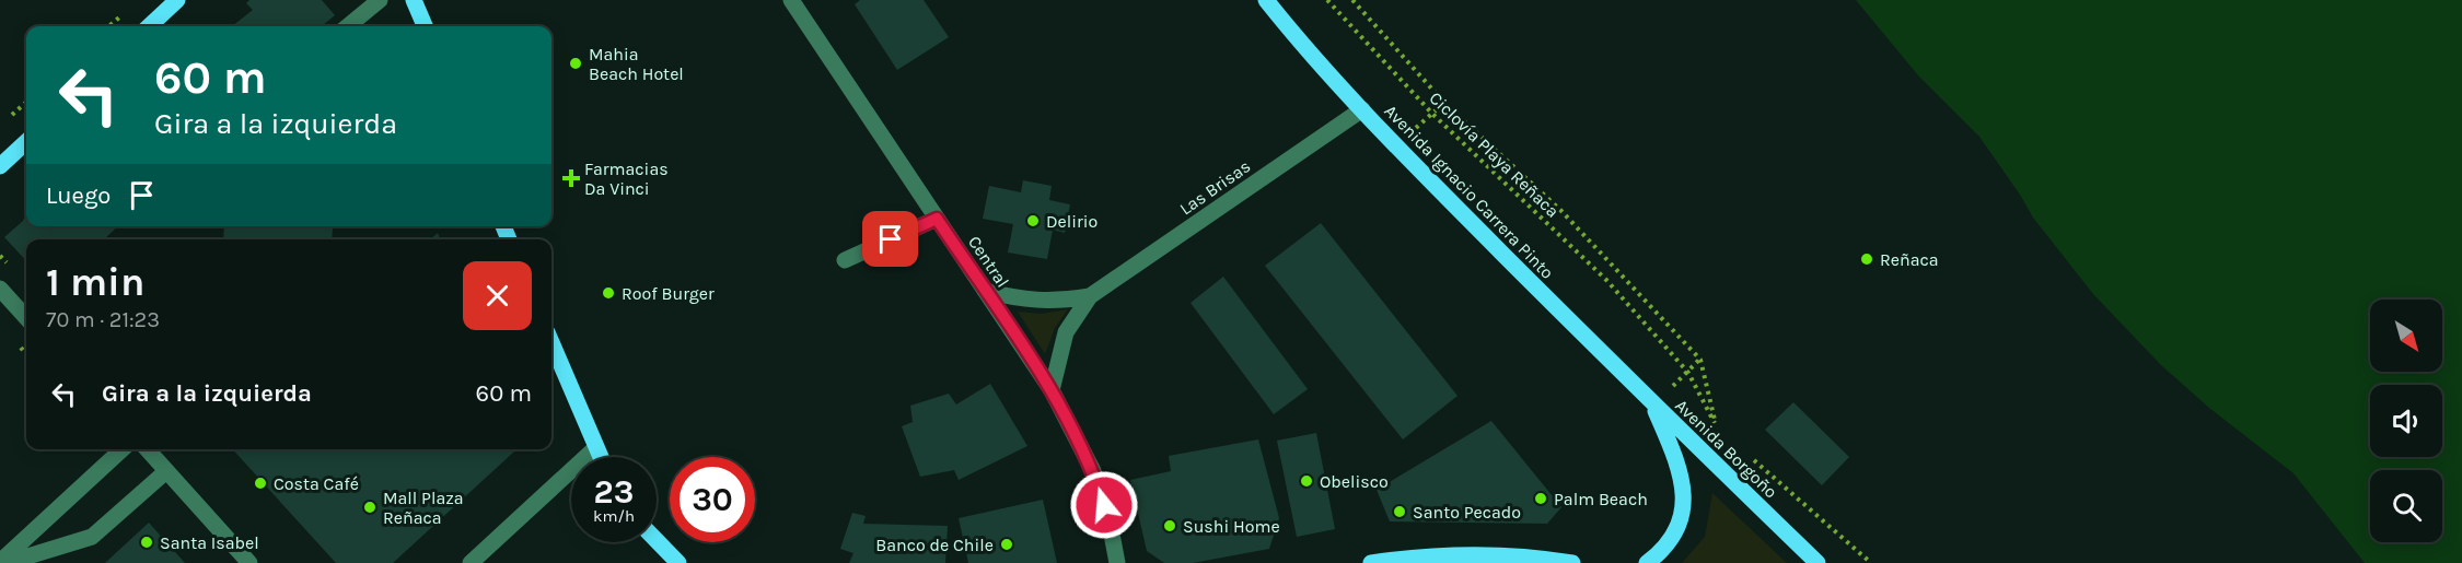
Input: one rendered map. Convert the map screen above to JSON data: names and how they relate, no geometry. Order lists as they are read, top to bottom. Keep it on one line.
{"streets":{"main road":["Avenida Ignacio Carrera Pinto","Avenida Borgoño"],"street":["Las Brisas","Central"],"path":["Ciclovía Playa Reñaca"]},"crossings":[["Las Brisas","Avenida Ignacio Carrera Pinto"],["Las Brisas","Central"],["Avenida Ignacio Carrera Pinto","Avenida Borgoño"]],"places":{"other":["Mahia Beach Hotel","Delirio","Reñaca","Roof Burger","Obelisco","Costa Café","Palm Beach","Mall Plaza Reñaca","Santo Pecado","Sushi Home","Santa Isabel","Banco de Chile"],"health":["Farmacias Da Vinci"]},"north":"bottom right","page":{"turn":["60 m","Gira a la izquierda"],"then":"Luego","heading":["1 min","70 m · 21:23"],"list":[{"name":"Gira a la izquierda","value":"60 m"}],"speed":"23 km/h","limit":"30"}}
